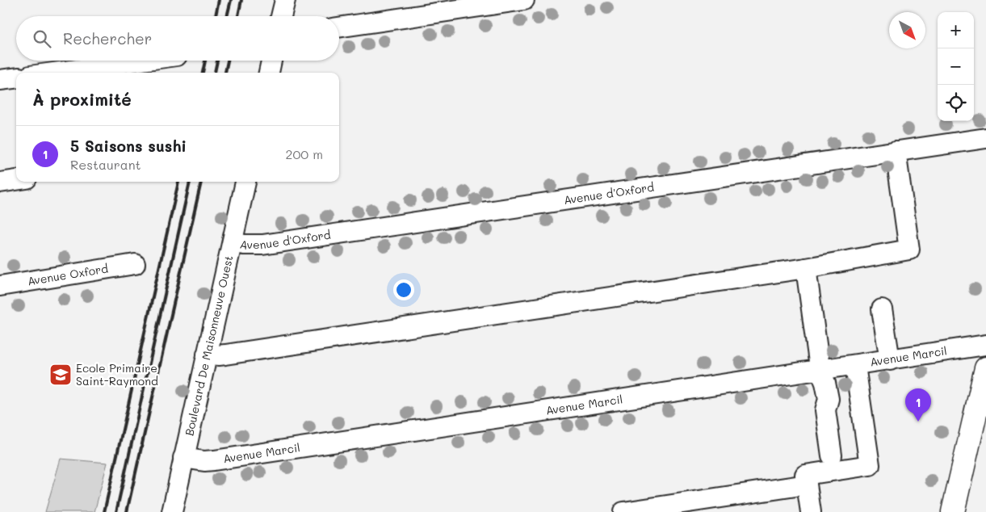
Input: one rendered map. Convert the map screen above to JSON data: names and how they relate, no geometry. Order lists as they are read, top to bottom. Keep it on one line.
{"streets":{"street":["Avenue d'Oxford","Avenue Oxford","Boulevard De Maisonneuve Ouest","Avenue Marcil"]},"crossings":[["Avenue d'Oxford","Boulevard De Maisonneuve Ouest"],["Boulevard De Maisonneuve Ouest","Avenue Marcil"]],"places":{"school or university":["Ecole Primaire Saint-Raymond"]},"north":"bottom right","page":{"map_buttons":["+","−"],"search":"Rechercher","heading":"À proximité","list":[{"mark":"1","name":"5 Saisons sushi","note":"Restaurant","value":"200 m"}],"pins":"1"}}
